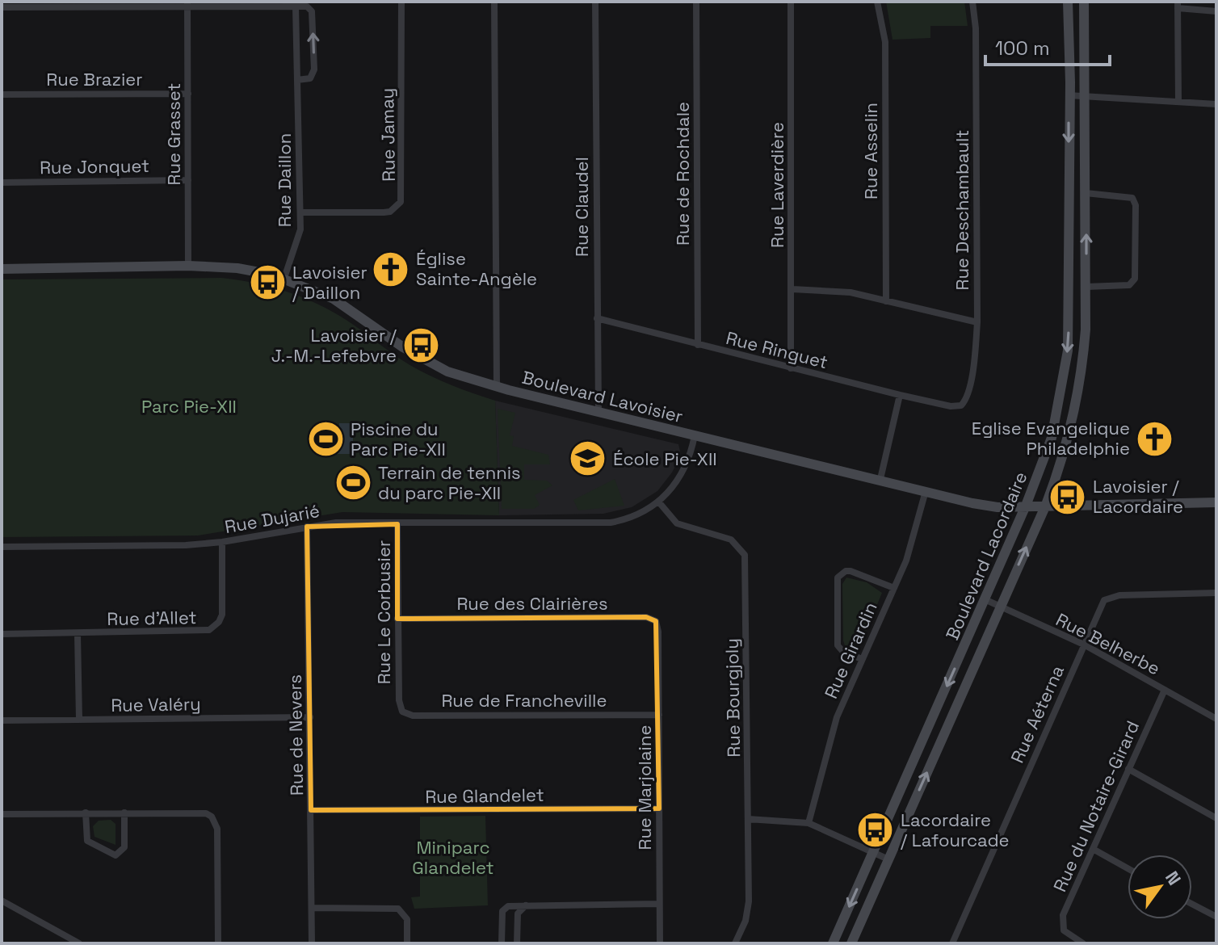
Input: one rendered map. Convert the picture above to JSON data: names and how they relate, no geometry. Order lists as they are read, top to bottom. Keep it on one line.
{"streets":{"main road":["Boulevard Lavoisier","Boulevard Lacordaire"],"street":["Rue Brazier","Rue Grasset","Rue Jamay","Rue Asselin","Rue Jonquet","Rue de Rochdale","Rue Daillon","Rue Laverdière","Rue Claudel","Rue Deschambault","Rue Ringuet","Rue Dujarié","Rue des Clairières","Rue Le Corbusier","Rue d'Allet","Rue Belherbe","Rue Girardin","Rue Bourgjoly","Rue de Francheville","Rue Valéry","Rue Aéterna","Rue de Nevers","Rue Marjolaine","Rue Glandelet","Rue du Notaire-Girard"]},"crossings":[["Rue Brazier","Rue Grasset"],["Rue Grasset","Rue Jonquet"],["Rue Grasset","Boulevard Lavoisier"],["Rue Jamay","Rue Daillon"],["Rue de Rochdale","Rue Ringuet"],["Rue Daillon","Boulevard Lavoisier"],["Rue Laverdière","Rue Ringuet"],["Rue Claudel","Rue Ringuet"],["Rue Claudel","Boulevard Lavoisier"],["Rue Deschambault","Rue Ringuet"],["Boulevard Lavoisier","Rue Dujarié"],["Boulevard Lavoisier","Boulevard Lacordaire"],["Boulevard Lavoisier","Rue Girardin"],["Rue Dujarié","Rue Le Corbusier"],["Rue Dujarié","Rue d'Allet"],["Rue Dujarié","Rue Bourgjoly"],["Rue Dujarié","Rue de Nevers"],["Boulevard Lacordaire","Rue Belherbe"],["Rue des Clairières","Rue Le Corbusier"],["Rue des Clairières","Rue Marjolaine"],["Rue Le Corbusier","Rue de Francheville"],["Rue Belherbe","Rue Aéterna"],["Rue Belherbe","Rue du Notaire-Girard"],["Rue de Francheville","Rue Marjolaine"],["Rue Valéry","Rue de Nevers"],["Rue de Nevers","Rue Glandelet"],["Rue Marjolaine","Rue Glandelet"]],"parks":["Parc Pie-XII","Miniparc Glandelet"],"places":{"church":["Église Sainte-Angèle","Eglise Evangelique Philadelphie"],"bus stop":["Lavoisier / Daillon","Lavoisier / J.-M.-Lefebvre","Lavoisier / Lacordaire","Lacordaire / Lafourcade"],"sports":["Piscine du Parc Pie-XII","Terrain de tennis du parc Pie-XII"],"school or university":["École Pie-XII"]},"scale_bar":"100 m","north":"top right"}
